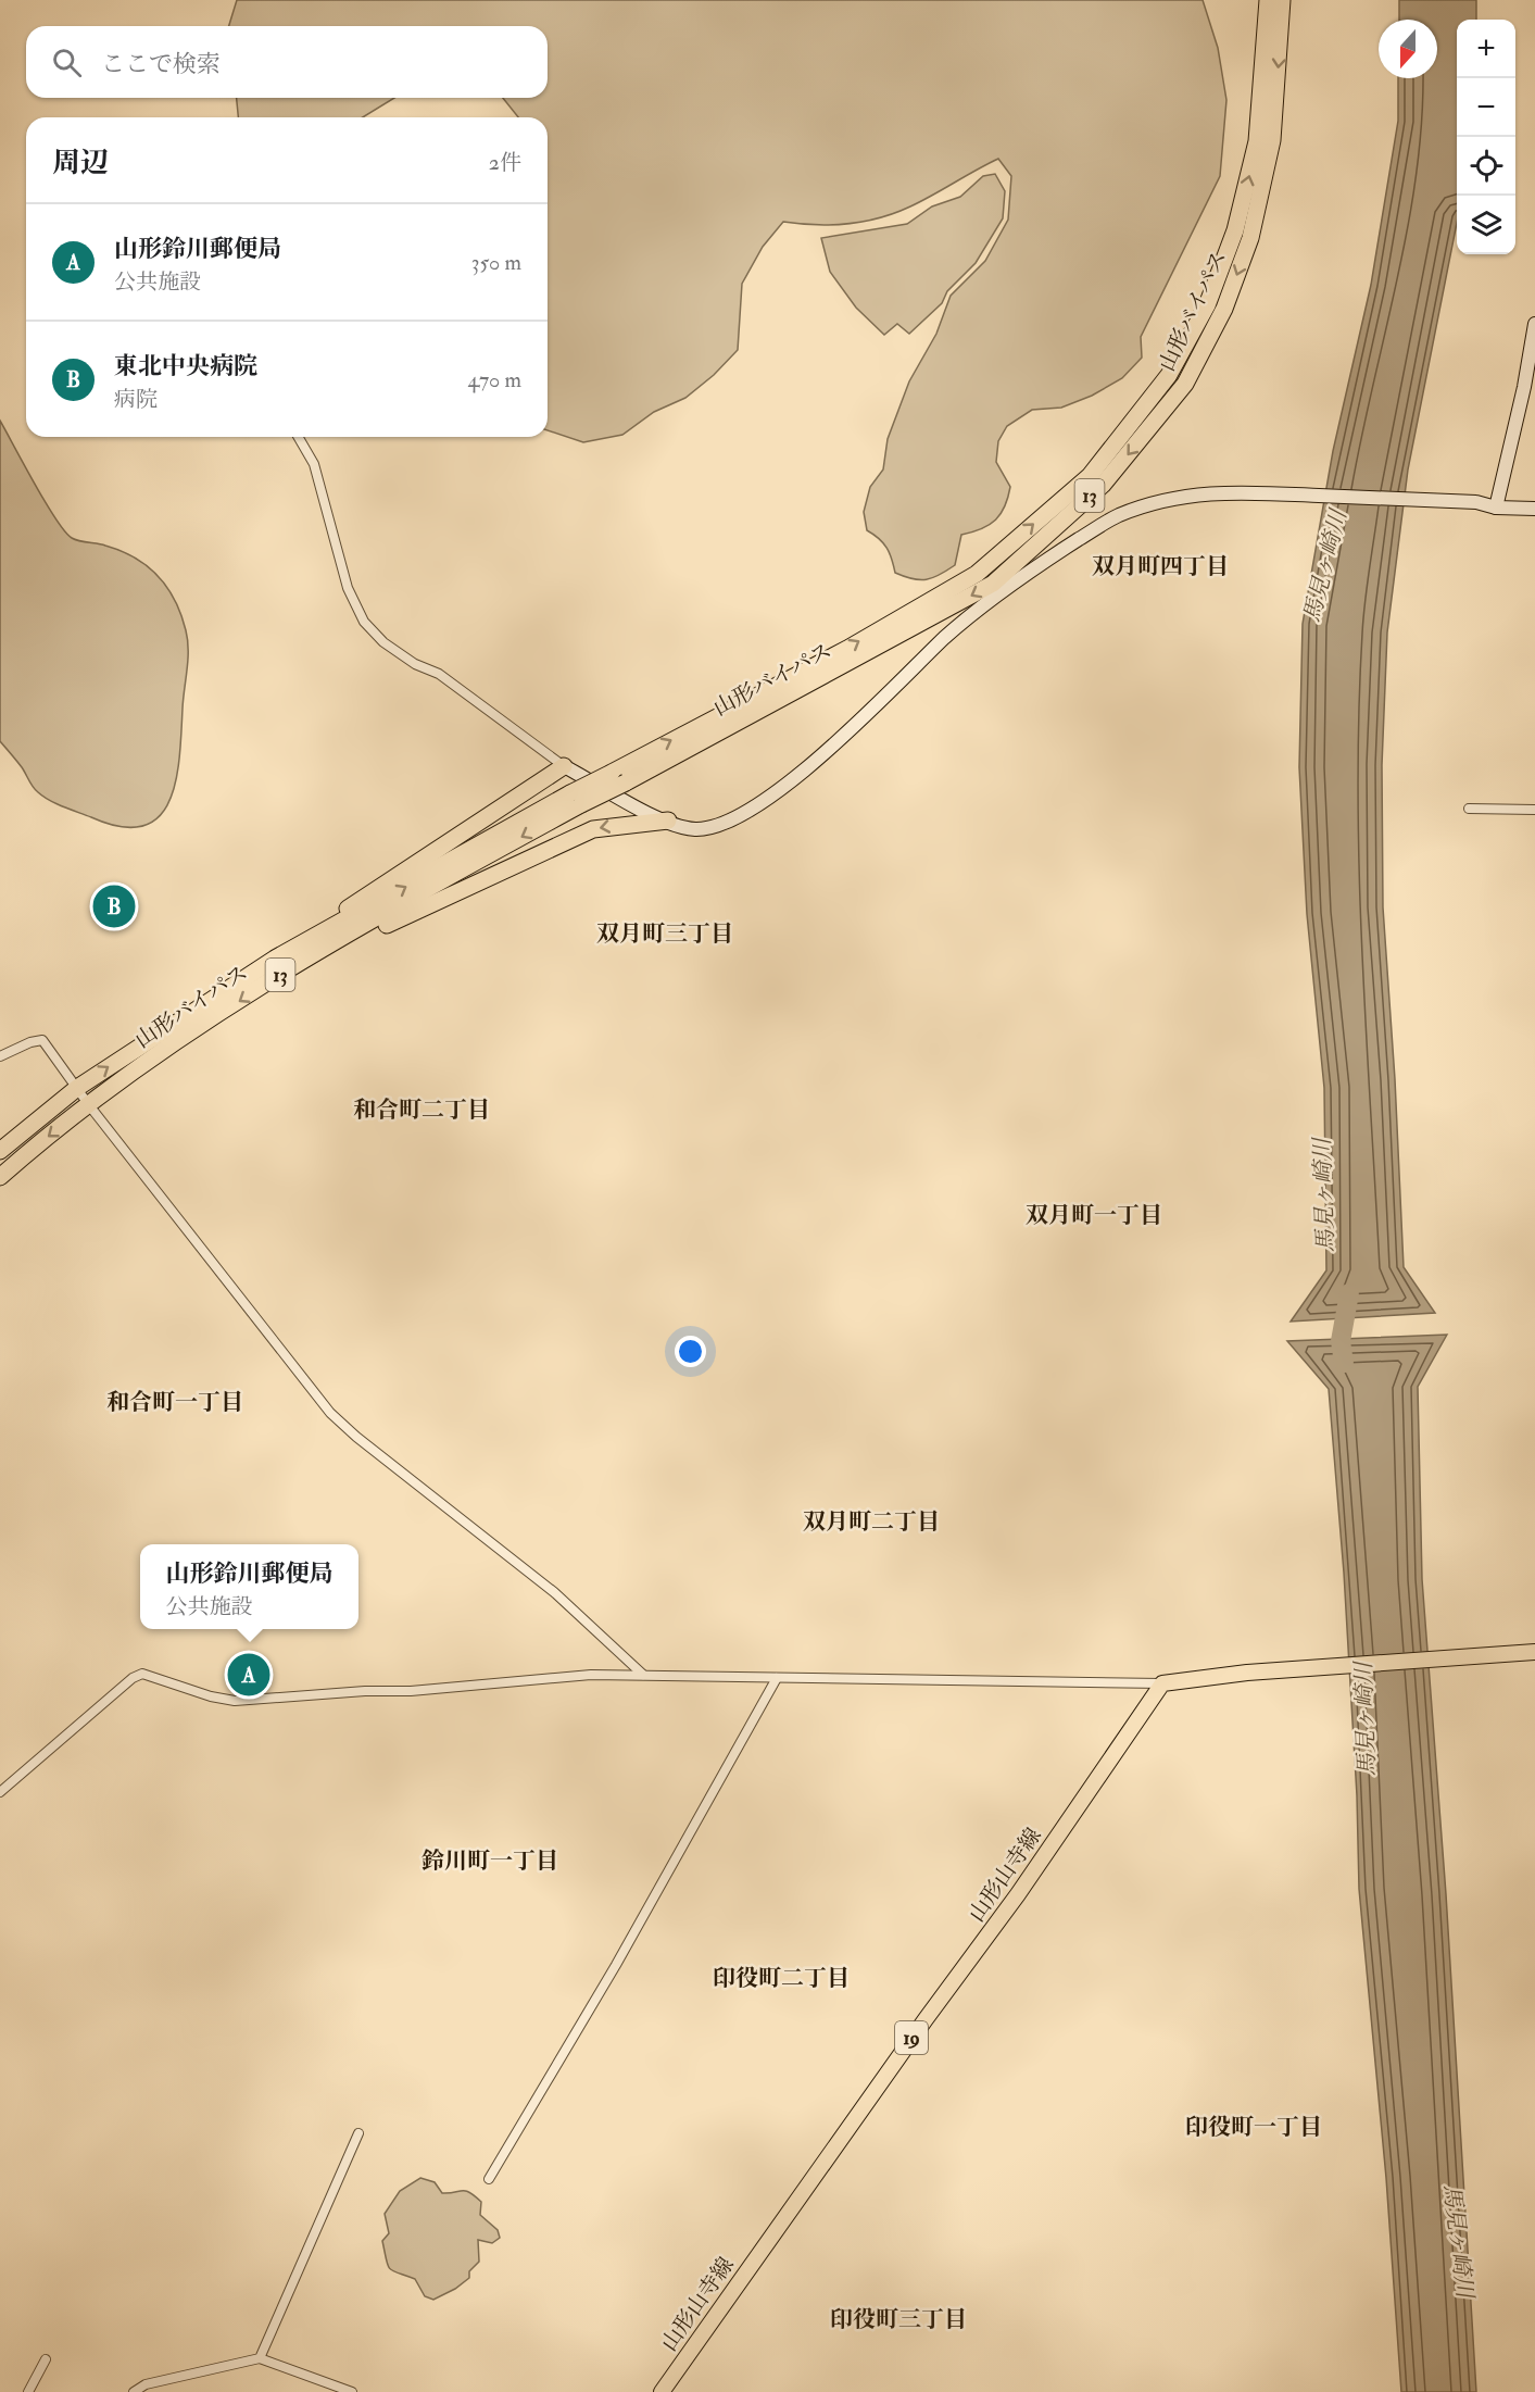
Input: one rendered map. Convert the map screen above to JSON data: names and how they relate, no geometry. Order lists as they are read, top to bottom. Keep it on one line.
{"streets":{"highway":["山形バイパス","13"],"main road":["山形山寺線","19"]},"districts":["双月町四丁目","双月町三丁目","和合町二丁目","双月町一丁目","和合町一丁目","双月町二丁目","鈴川町一丁目","印役町二丁目","印役町一丁目","印役町三丁目"],"water":["馬見ヶ崎川"],"north":"bottom","page":{"map_buttons":["+","−"],"search":"ここで検索","heading":["周辺","2件"],"list":[{"mark":"A","name":"山形鈴川郵便局","note":"公共施設","value":"350 m"},{"mark":"B","name":"東北中央病院","note":"病院","value":"470 m"}],"pins":["B","A"],"popup":["山形鈴川郵便局","公共施設"]}}
